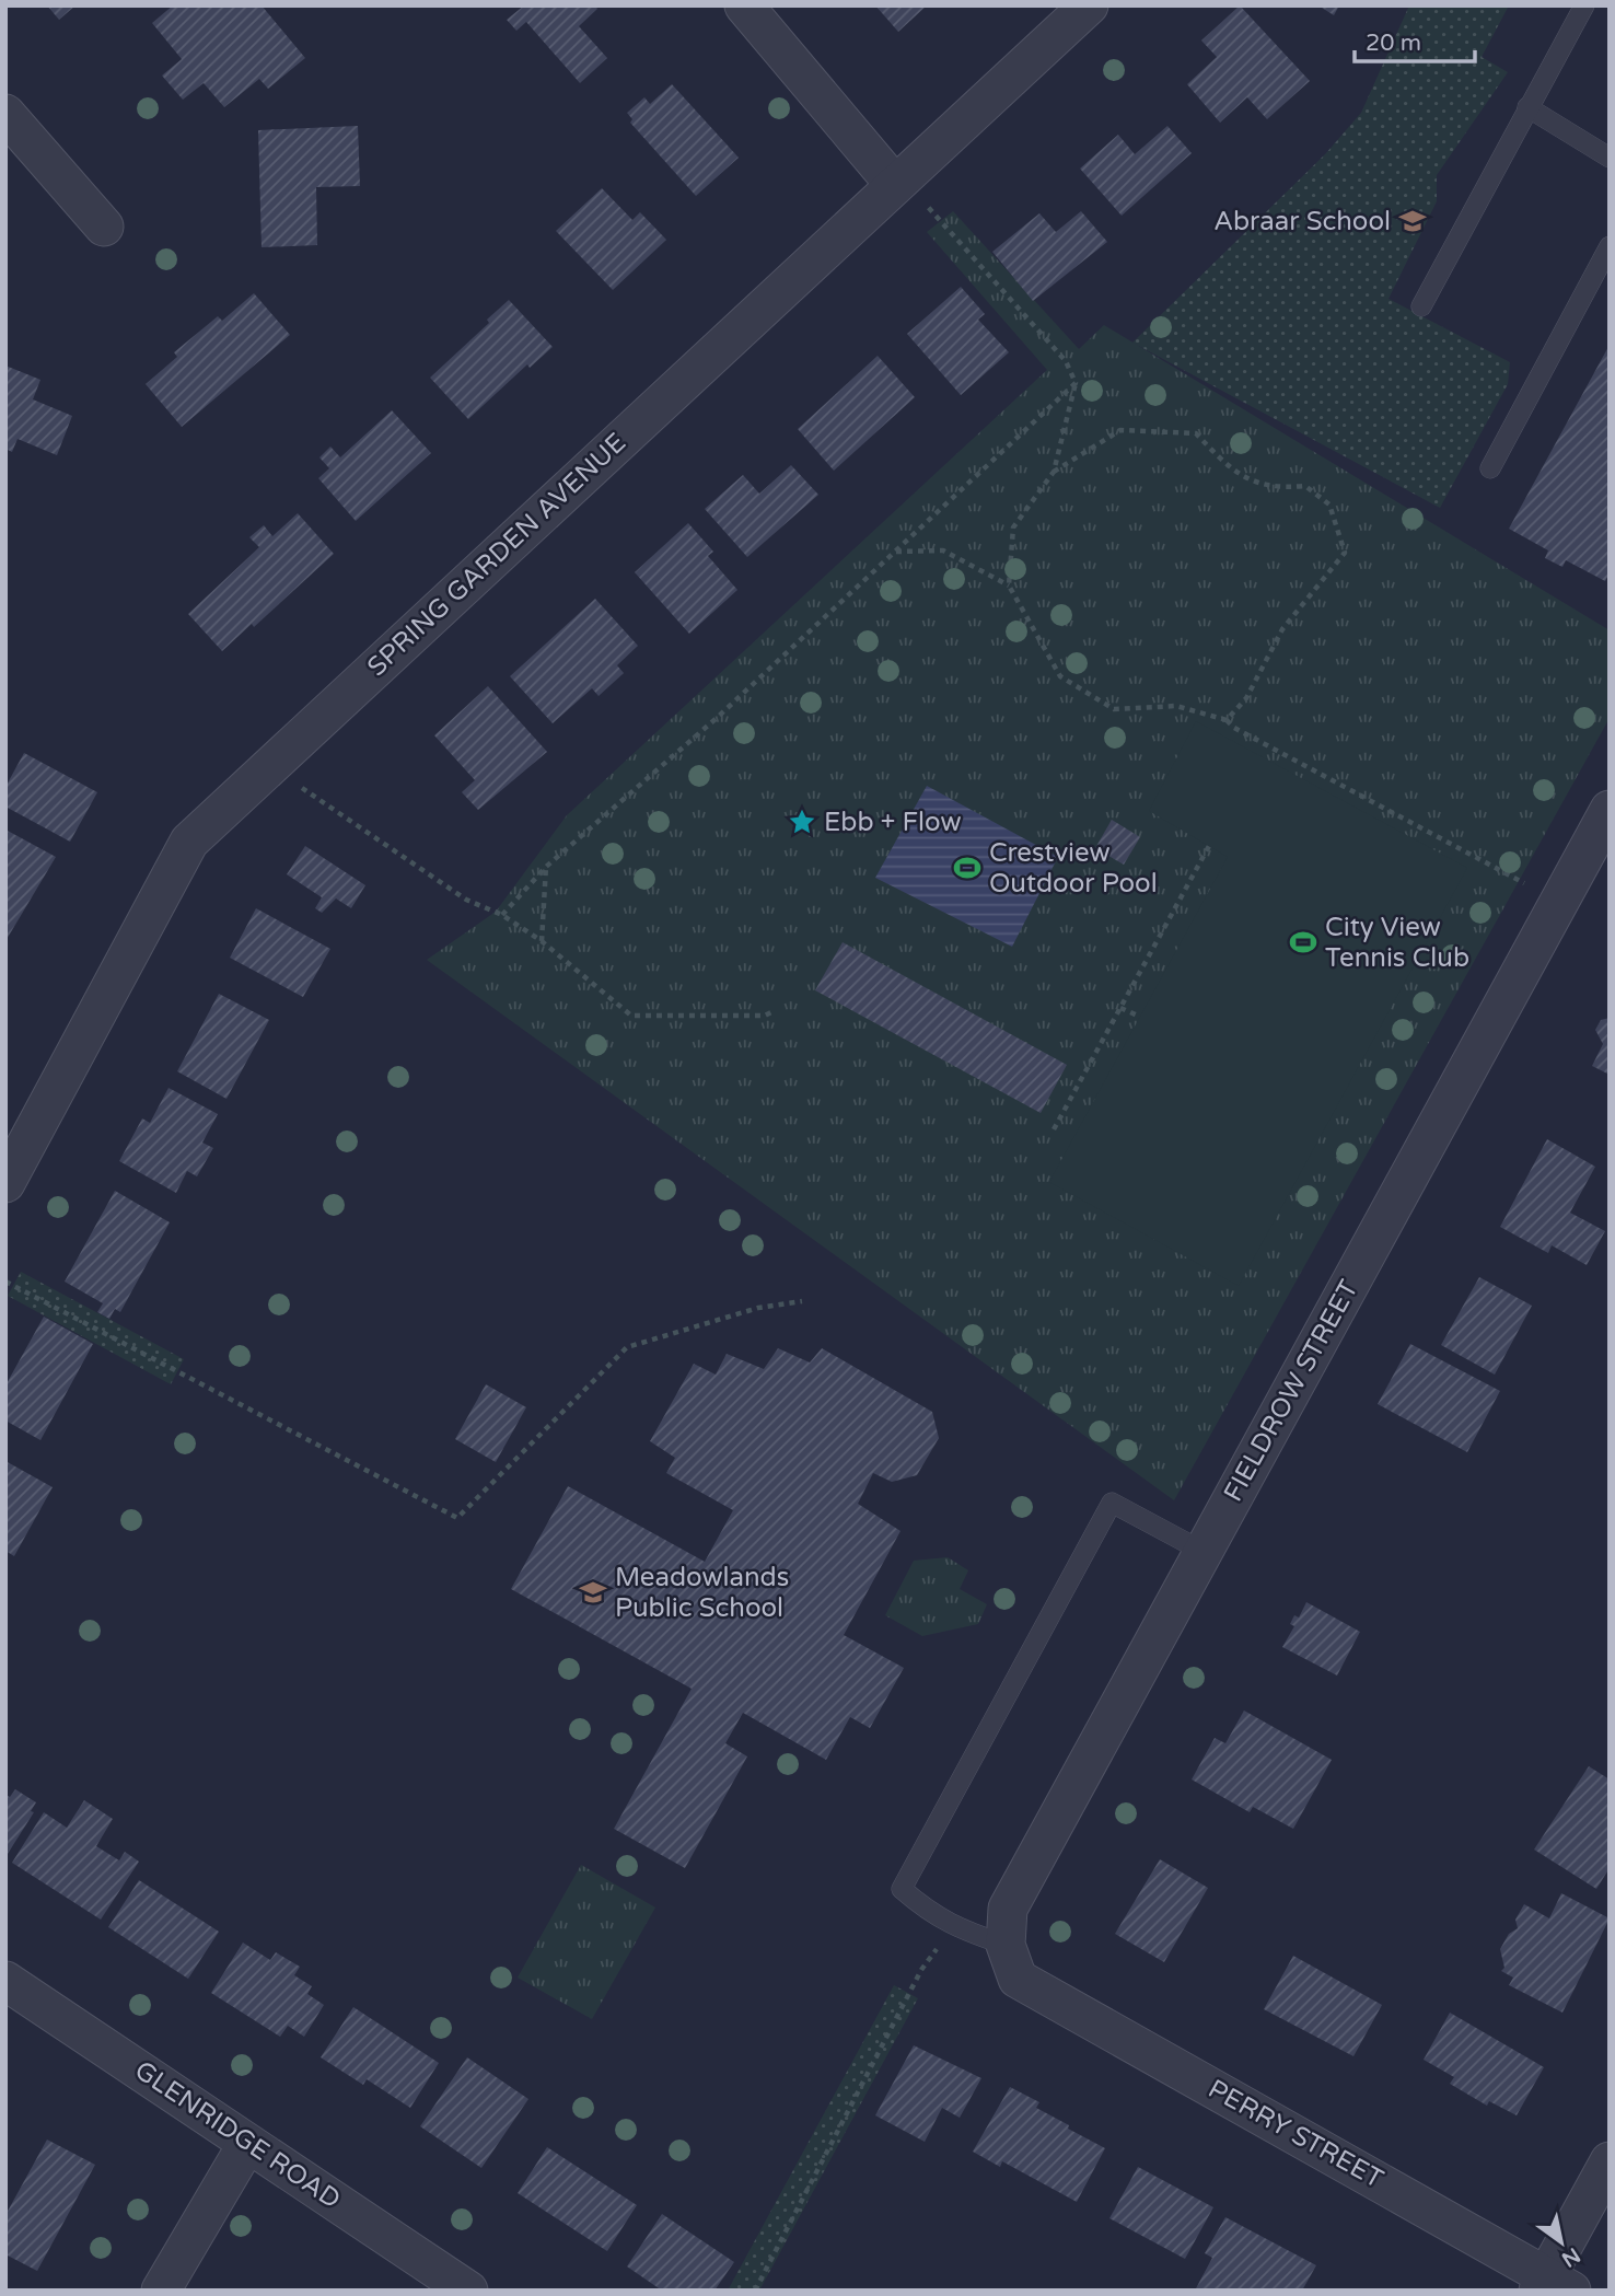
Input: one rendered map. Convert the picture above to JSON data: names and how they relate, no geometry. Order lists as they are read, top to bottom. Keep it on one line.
{"streets":{"street":["SPRING GARDEN AVENUE","FIELDROW STREET","PERRY STREET","GLENRIDGE ROAD"]},"crossings":[["FIELDROW STREET","PERRY STREET"]],"places":{"school or university":["Abraar School","Meadowlands Public School"],"place":["Ebb + Flow"],"sports":["Crestview Outdoor Pool","City View Tennis Club"]},"scale_bar":"20 m","north":"bottom right"}
